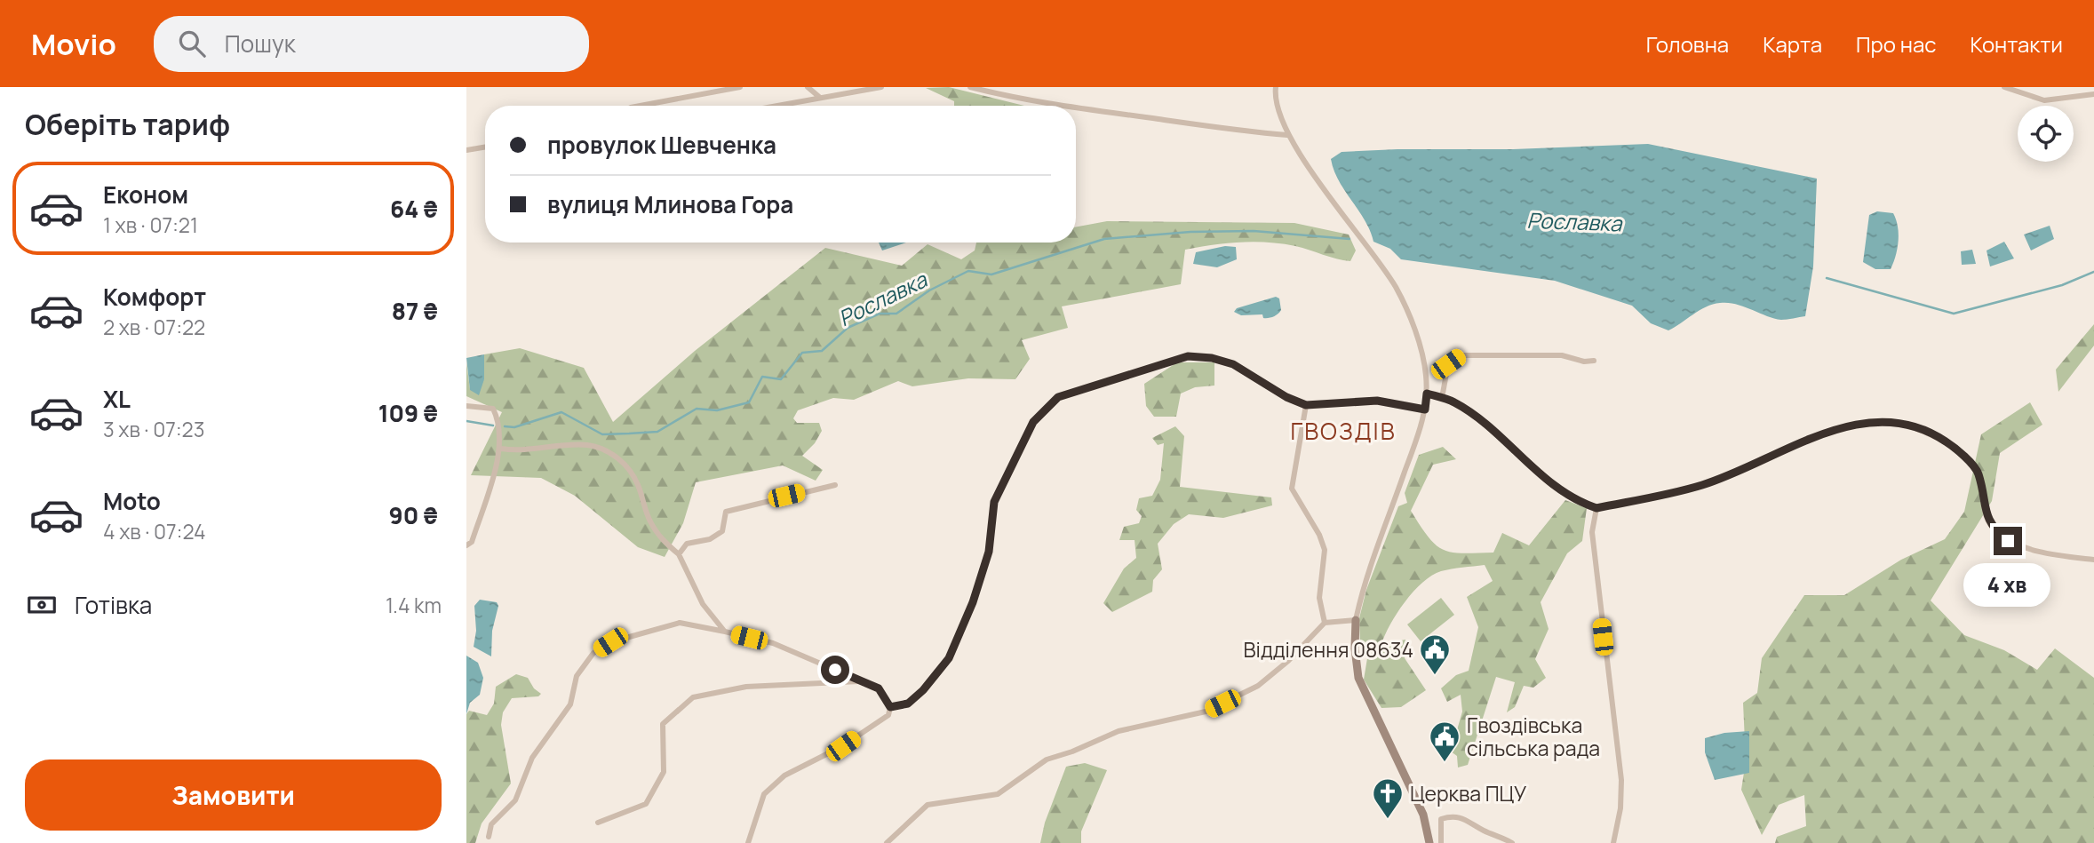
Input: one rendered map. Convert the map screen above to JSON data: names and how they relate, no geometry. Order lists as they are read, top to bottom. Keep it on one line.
{"districts":["ГВОЗДІВ"],"water":["Рославка"],"places":{"public building":["Відділення 08634","Гвоздівська сільська рада"],"church":["Церква ПЦУ"]},"page":{"header":"Movio","search":"Пошук","nav":["Головна","Карта","Про нас","Контакти"],"heading":"Оберіть тариф","banner":["провулок Шевченка","вулиця Млинова Гора"],"list":[{"name":"Економ","note":"1 хв · 07:21","value":"64 ₴"},{"name":"Комфорт","note":"2 хв · 07:22","value":"87 ₴"},{"name":"XL","note":"3 хв · 07:23","value":"109 ₴"},{"name":"Moto","note":"4 хв · 07:24","value":"90 ₴"}],"bubble":"4 хв","pay":["Готівка","1.4 km"],"buttons":"Замовити"}}
